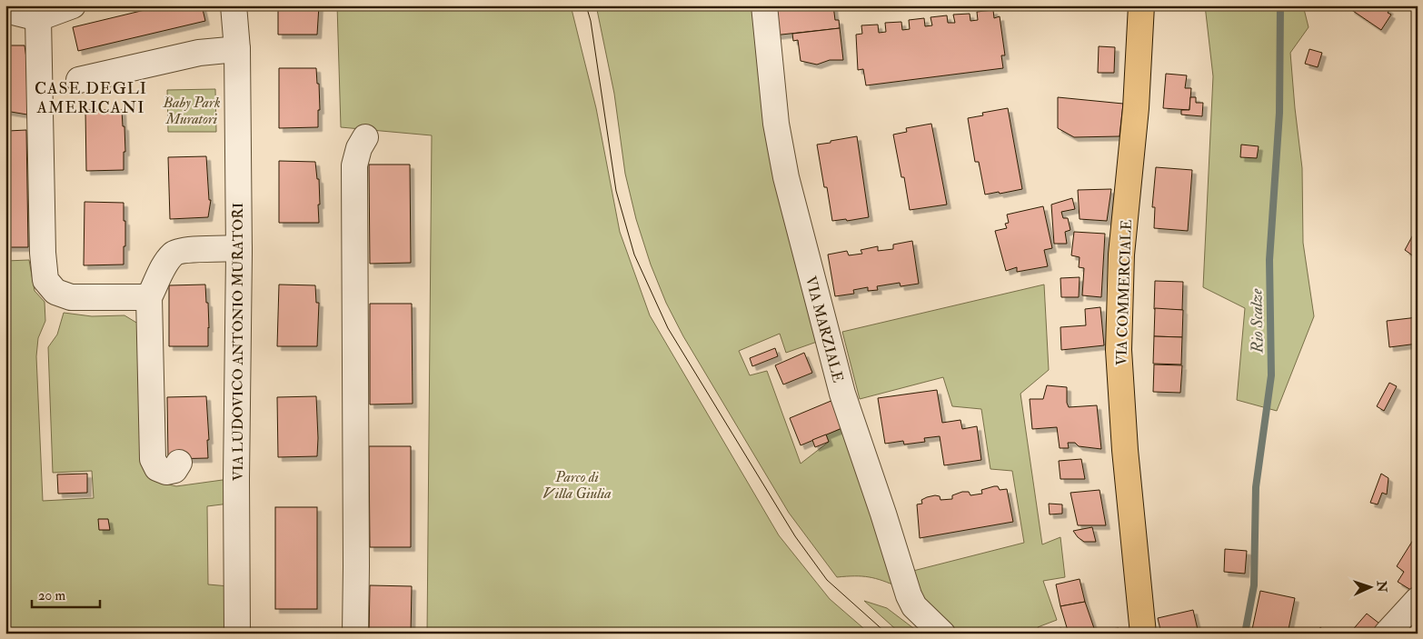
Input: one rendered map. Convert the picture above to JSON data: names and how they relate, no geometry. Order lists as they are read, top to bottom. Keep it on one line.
{"streets":{"main road":["VIA COMMERCIALE"],"street":["VIA MARZIALE","VIA LUDOVICO ANTONIO MURATORI"]},"districts":["CASE DEGLI AMERICANI"],"water":["Rio Scalze"],"parks":["Baby Park Muratori","Parco di Villa Giulia"],"scale_bar":"20 m","north":"right"}
